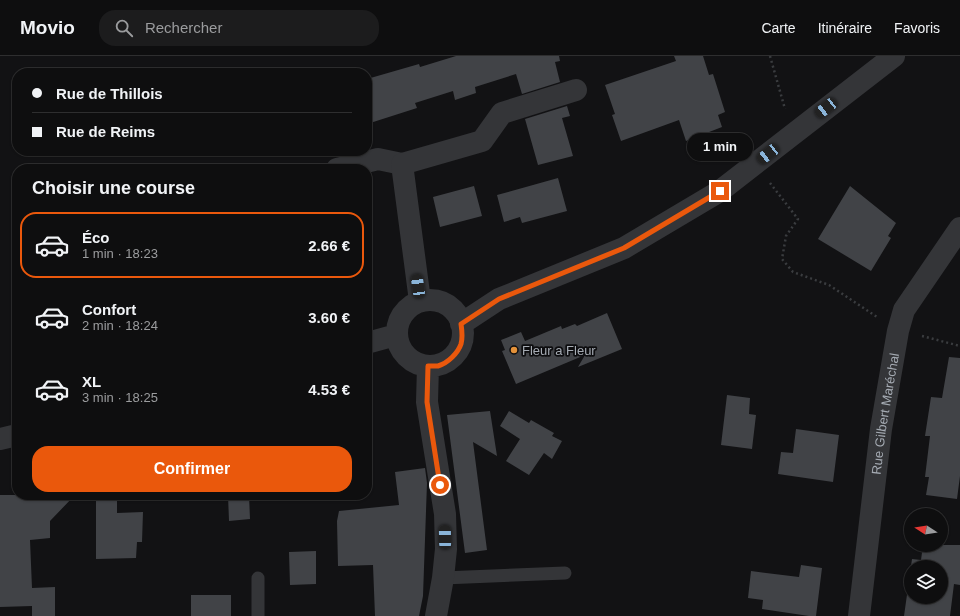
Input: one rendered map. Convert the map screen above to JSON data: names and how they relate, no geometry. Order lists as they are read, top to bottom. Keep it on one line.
{"streets":{"street":["Rue Gilbert Maréchal"]},"places":["Fleur a Fleur"],"north":"left","page":{"header":"Movio","search":"Rechercher","nav":["Carte","Itinéraire","Favoris"],"banner":["Rue de Thillois","Rue de Reims"],"bubble":"1 min","heading":"Choisir une course","list":[{"name":"Éco","note":"1 min · 18:23","value":"2.66 €"},{"name":"Confort","note":"2 min · 18:24","value":"3.60 €"},{"name":"XL","note":"3 min · 18:25","value":"4.53 €"}],"buttons":"Confirmer"}}
